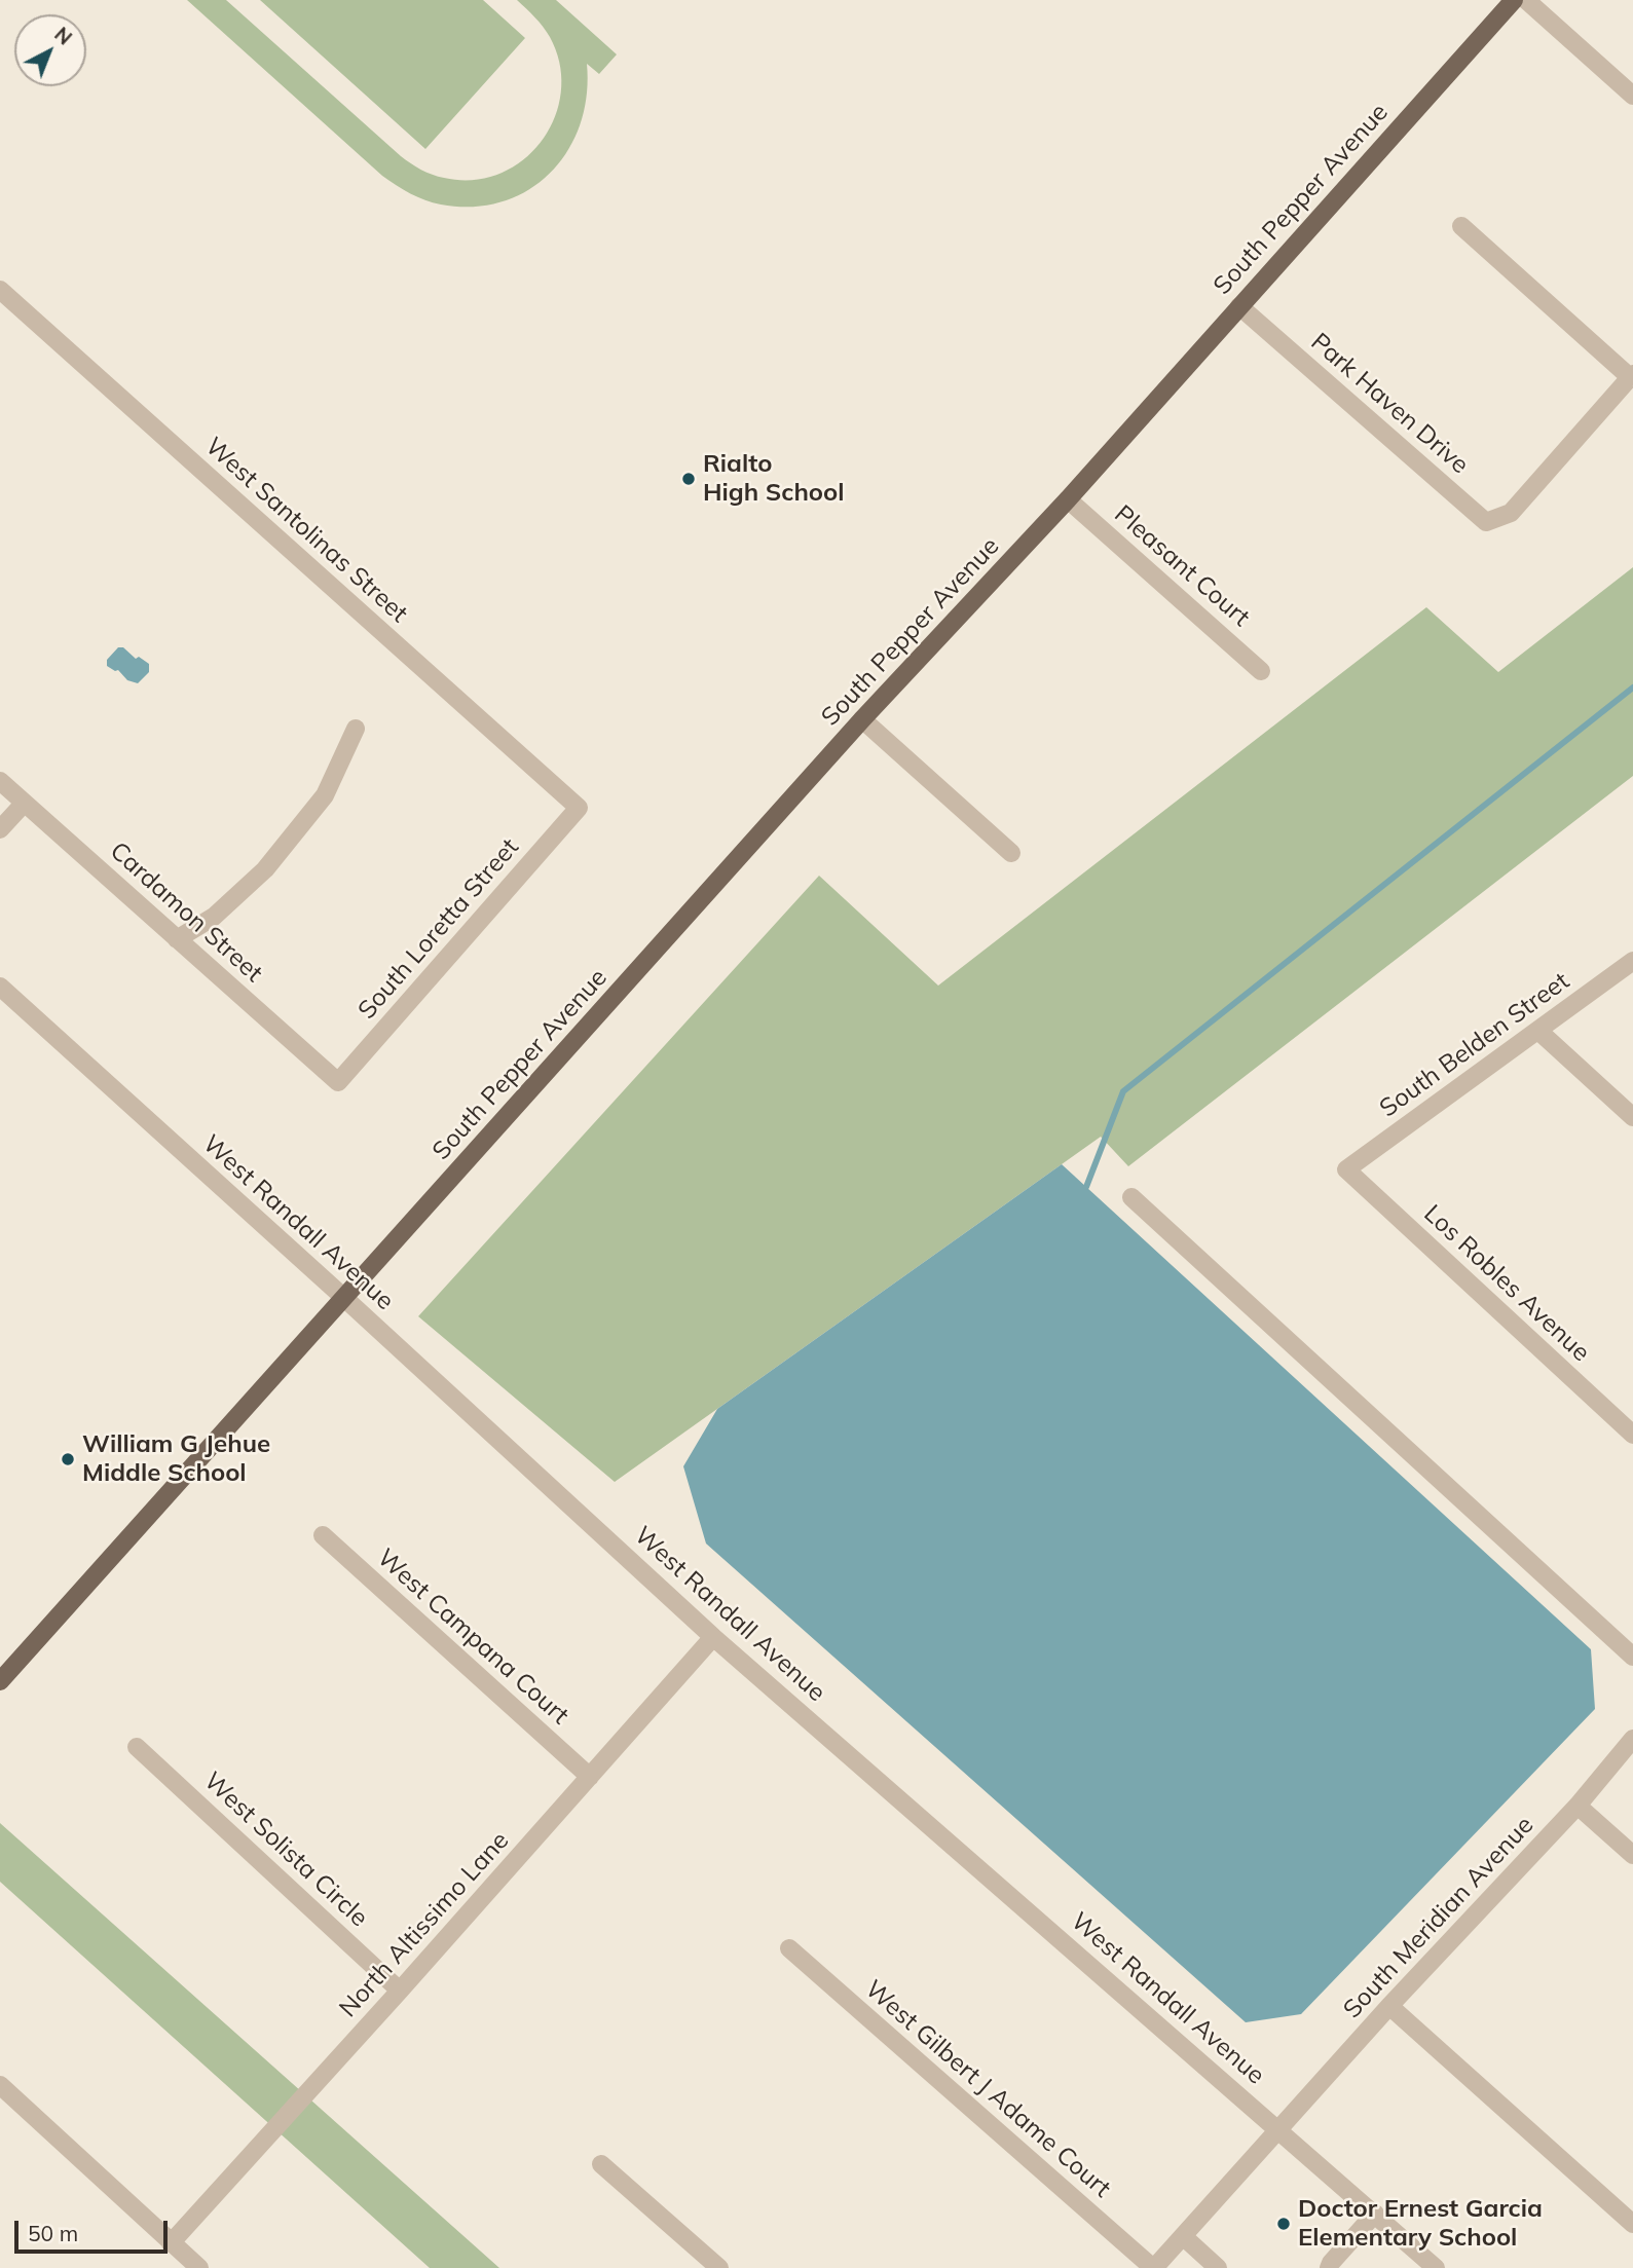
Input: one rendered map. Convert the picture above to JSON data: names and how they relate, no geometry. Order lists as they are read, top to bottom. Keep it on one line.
{"streets":{"main road":["South Pepper Avenue"],"street":["Park Haven Drive","West Santolinas Street","Pleasant Court","Cardamon Street","South Loretta Street","South Belden Street","West Randall Avenue","Los Robles Avenue","West Campana Court","West Solista Circle","South Meridian Avenue","North Altissimo Lane","West Gilbert J Adame Court"]},"crossings":[["South Pepper Avenue","Park Haven Drive"],["South Pepper Avenue","Pleasant Court"],["South Pepper Avenue","West Randall Avenue"],["West Santolinas Street","South Loretta Street"],["Cardamon Street","South Loretta Street"],["South Belden Street","Los Robles Avenue"],["West Randall Avenue","South Meridian Avenue"],["West Randall Avenue","North Altissimo Lane"],["West Campana Court","North Altissimo Lane"],["West Solista Circle","North Altissimo Lane"],["South Meridian Avenue","West Gilbert J Adame Court"]],"places":["Rialto High School","William G Jehue Middle School","Doctor Ernest Garcia Elementary School"],"scale_bar":"50 m","north":"top right"}
